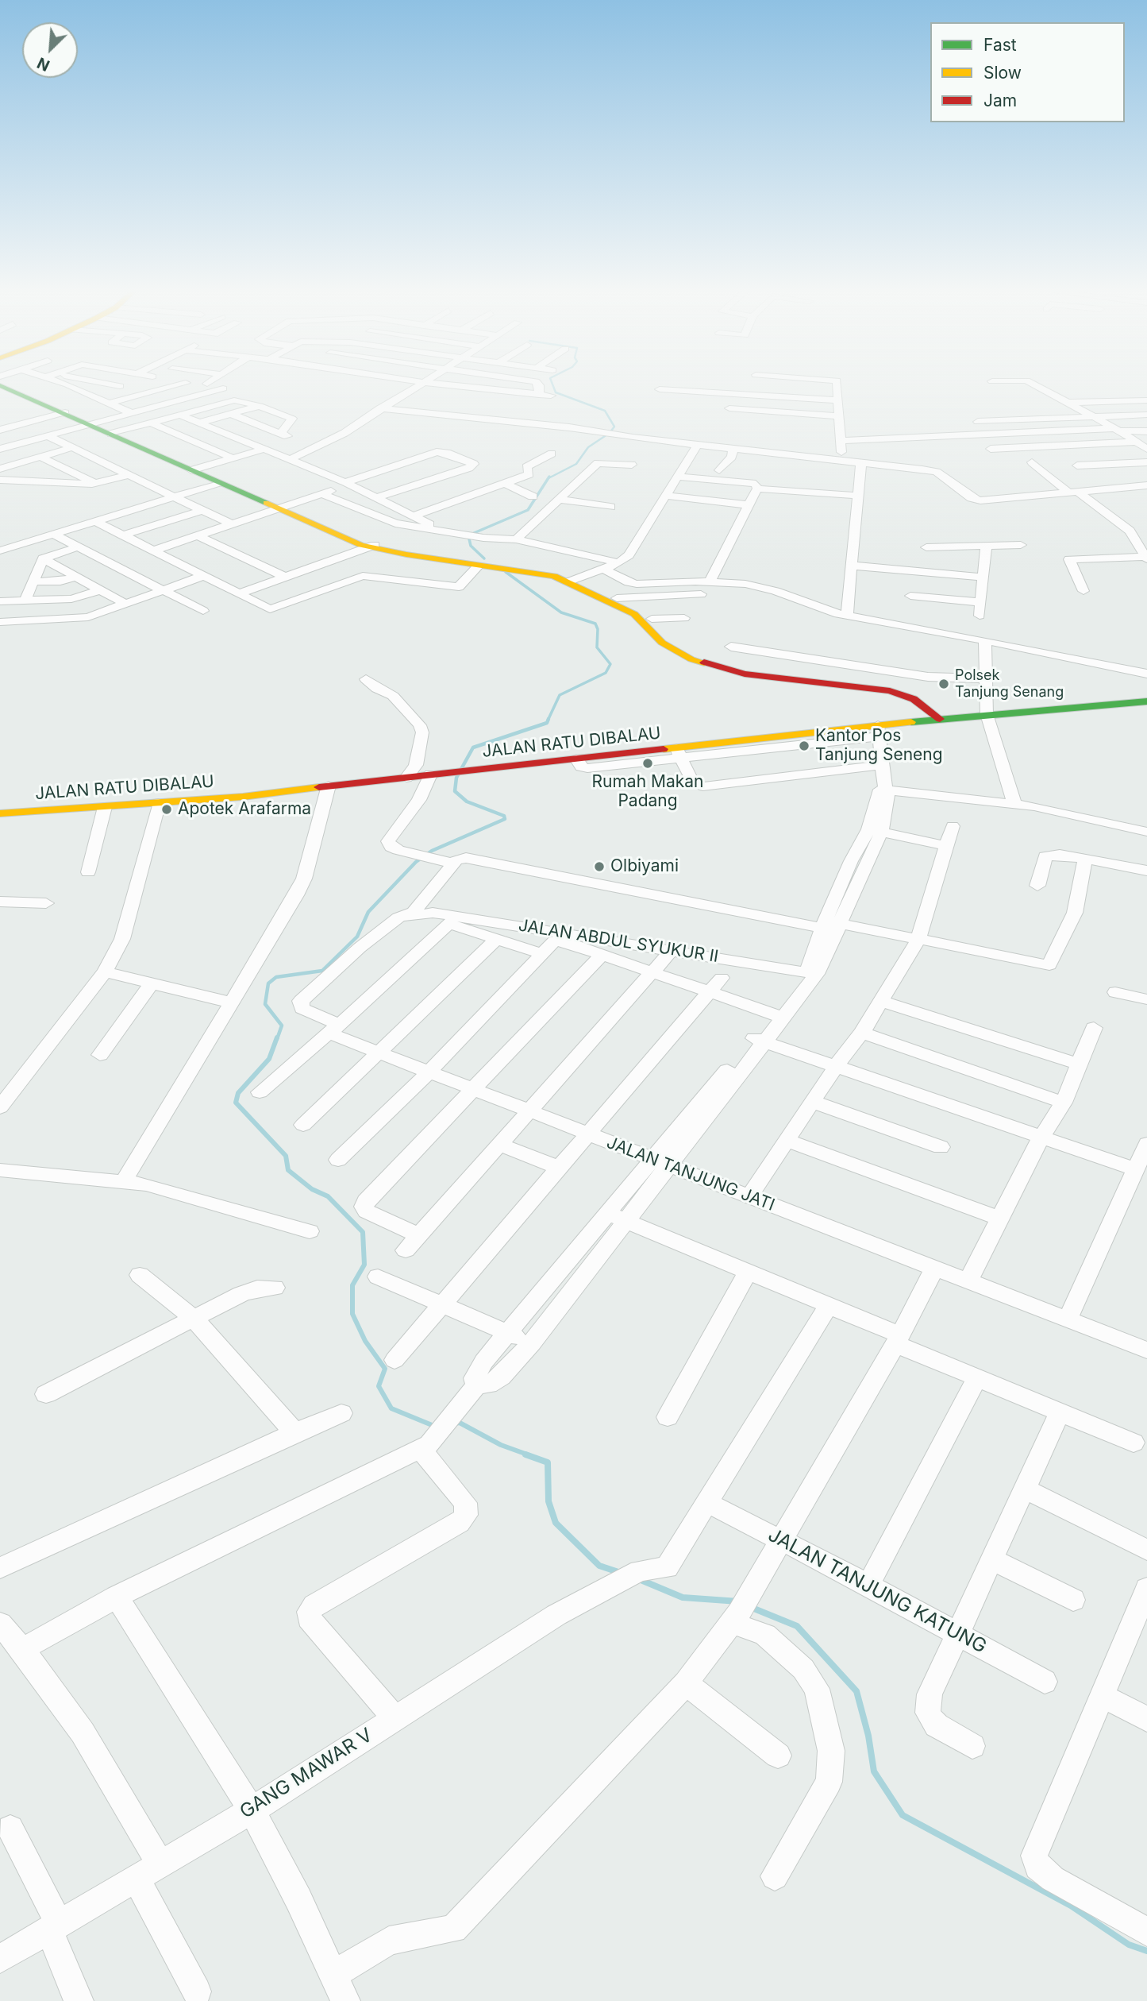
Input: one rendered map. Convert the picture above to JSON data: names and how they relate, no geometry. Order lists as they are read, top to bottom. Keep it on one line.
{"streets":{"street":["JALAN RATU DIBALAU","JALAN ABDUL SYUKUR II","JALAN TANJUNG JATI","JALAN TANJUNG KATUNG","GANG MAWAR V"]},"crossings":[["JALAN ABDUL SYUKUR II","JALAN TANJUNG JATI"],["JALAN TANJUNG KATUNG","GANG MAWAR V"]],"places":["Polsek Tanjung Senang","Kantor Pos Tanjung Seneng","Rumah Makan Padang","Apotek Arafarma","Olbiyami"],"legend":["Fast","Slow","Jam"],"north":"bottom left"}
